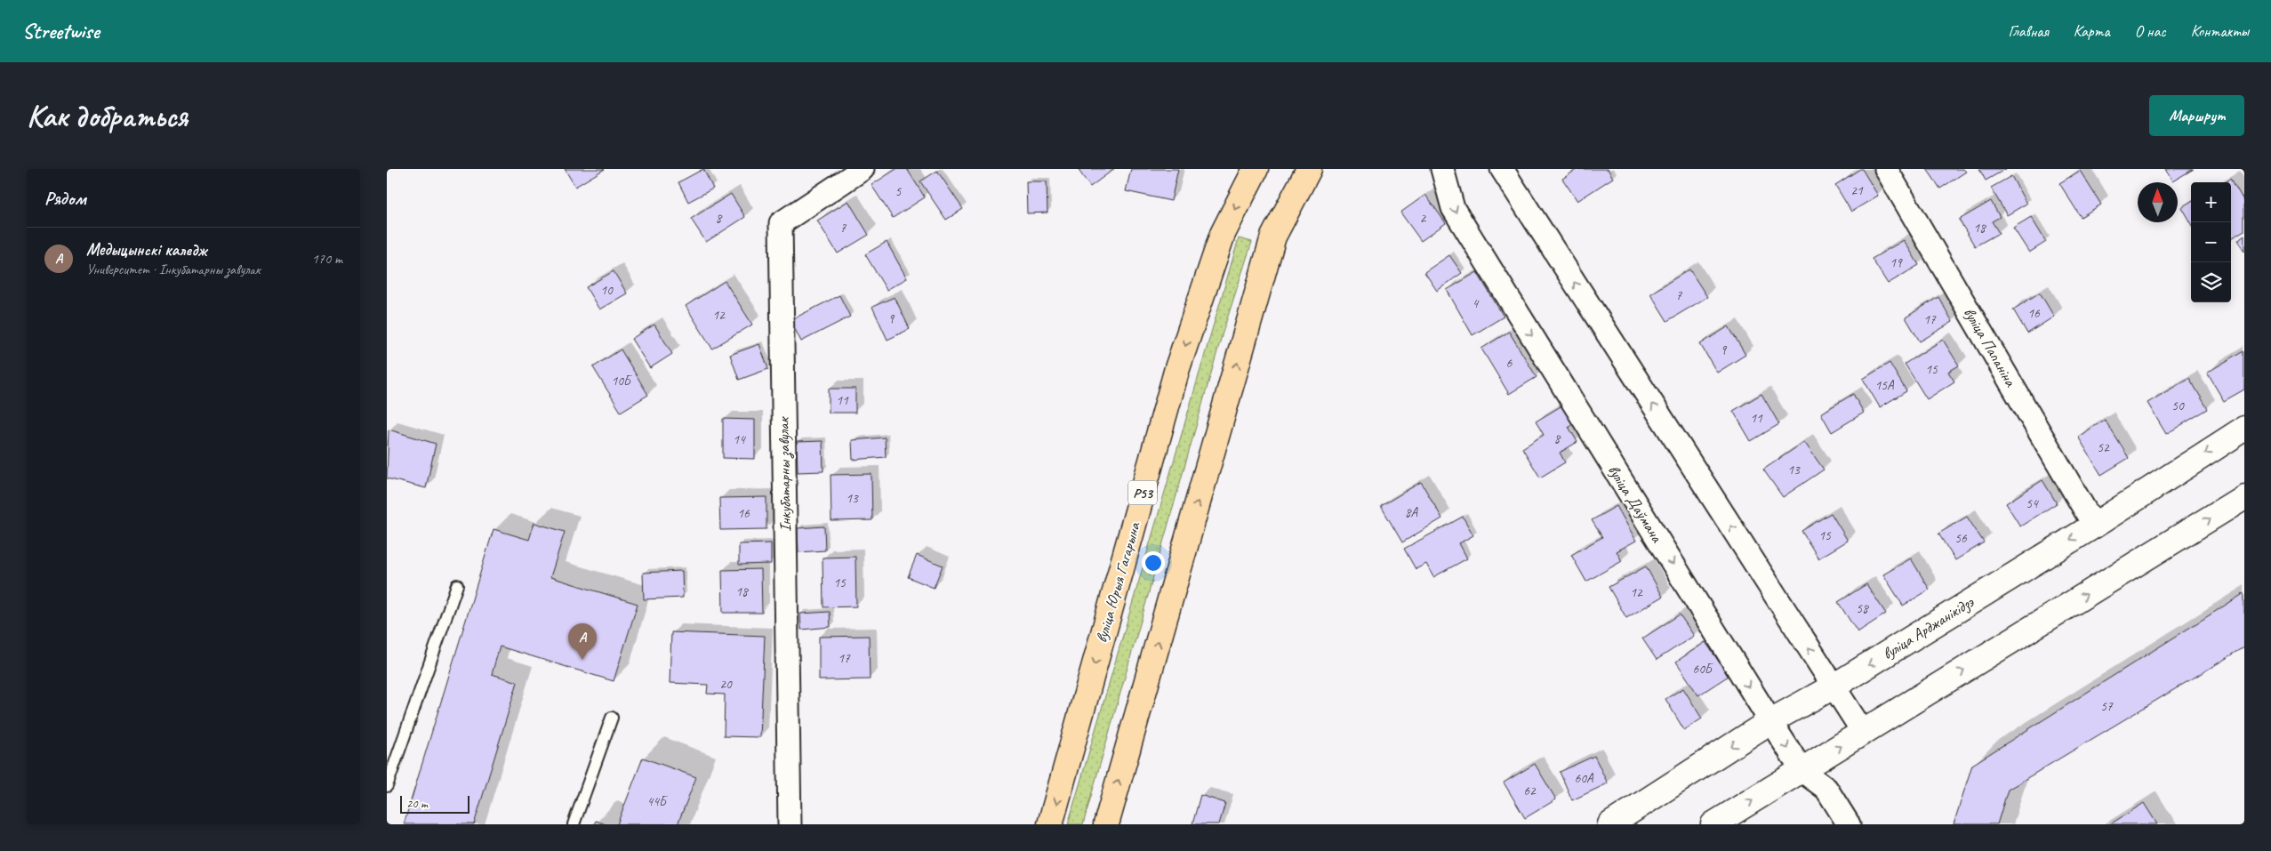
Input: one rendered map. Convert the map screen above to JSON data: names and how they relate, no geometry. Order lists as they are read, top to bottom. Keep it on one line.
{"streets":{"main road":["Р53","вуліца Юрыя Гагарына","вуліца Арджанікідзэ"],"street":["вуліца Папаніна","Інкубатарны завулак","вуліца Даўмана"]},"crossings":[["вуліца Папаніна","вуліца Арджанікідзэ"],["вуліца Даўмана","вуліца Арджанікідзэ"]],"house_numbers":["21","5","8","2","7","18","19","10","7","4","16","12","9","17","9","6","15","10Б","15А","11","50","11","8","14","52","13","13","54","8А","16","15","56","15","18","12","58","17","60Б","20","57","60А","62","44Б"],"scale_bar":"20 m","north":"top","page":{"header":"Streetwise","nav":["Главная","Карта","О нас","Контакты"],"buttons":"Маршрут","title":"Как добраться","heading":"Рядом","map_buttons":["+","−"],"list":[{"mark":"A","name":"Медыцынскі каледж","note":"Университет · Інкубатарны завулак","value":"170 m"}],"pins":"A","scale":"20 m"}}
